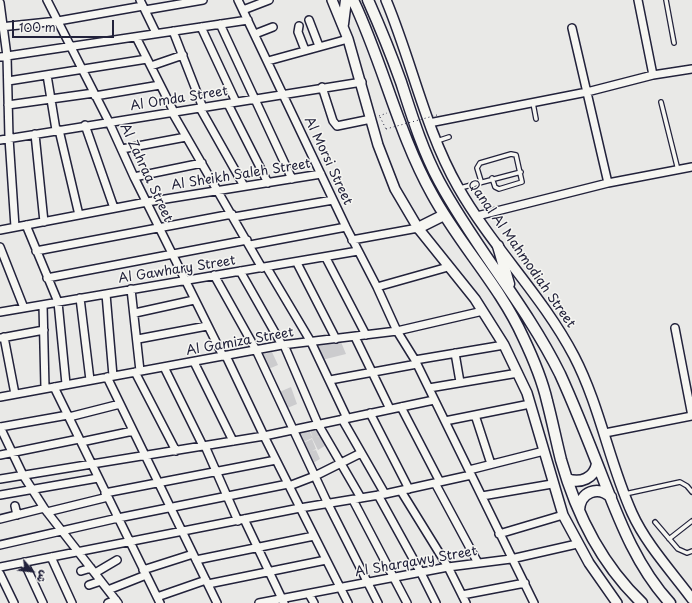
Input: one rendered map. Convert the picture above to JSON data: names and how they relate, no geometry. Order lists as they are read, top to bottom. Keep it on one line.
{"streets":{"street":["Al Omda Street","Al Morsi Street","Al Zahraa Street","Al Sheikh Saleh Street","Qanal Al Mahmodiah Street","Al Gawhary Street","Al Gamiza Street","Al Sharqawy Street"]},"crossings":[["Al Omda Street","Al Morsi Street"],["Al Omda Street","Al Zahraa Street"],["Al Morsi Street","Al Sheikh Saleh Street"],["Al Morsi Street","Al Gawhary Street"],["Al Morsi Street","Al Gamiza Street"],["Al Morsi Street","Al Sharqawy Street"],["Al Zahraa Street","Al Sheikh Saleh Street"],["Al Zahraa Street","Al Gawhary Street"],["Al Zahraa Street","Al Gamiza Street"],["Al Zahraa Street","Al Sharqawy Street"]],"scale_bar":"100 m","north":"bottom right"}
